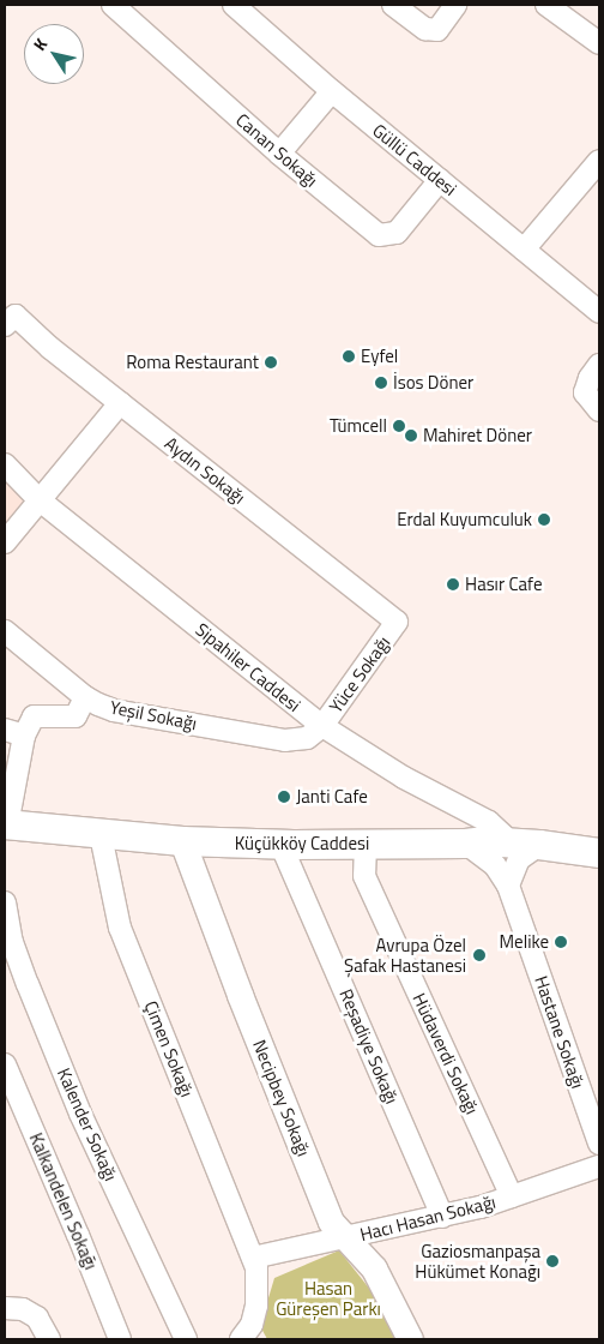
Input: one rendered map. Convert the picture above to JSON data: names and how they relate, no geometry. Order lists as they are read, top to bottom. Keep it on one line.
{"streets":{"main road":["Küçükköy Caddesi"],"street":["Canan Sokağı","Güllü Caddesi","Aydın Sokağı","Sipahiler Caddesi","Yüce Sokağı","Yeşil Sokağı","Hastane Sokağı","Reşadiye Sokağı","Çimen Sokağı","Hüdaverdi Sokağı","Necipbey Sokağı","Kalender Sokağı","Kalkandelen Sokağı","Hacı Hasan Sokağı"]},"crossings":[["Canan Sokağı","Güllü Caddesi"],["Aydın Sokağı","Yüce Sokağı"],["Sipahiler Caddesi","Yüce Sokağı"],["Sipahiler Caddesi","Yeşil Sokağı"],["Sipahiler Caddesi","Küçükköy Caddesi"],["Yüce Sokağı","Yeşil Sokağı"],["Küçükköy Caddesi","Hastane Sokağı"],["Küçükköy Caddesi","Reşadiye Sokağı"],["Küçükköy Caddesi","Çimen Sokağı"],["Küçükköy Caddesi","Hüdaverdi Sokağı"],["Küçükköy Caddesi","Necipbey Sokağı"],["Reşadiye Sokağı","Hacı Hasan Sokağı"],["Çimen Sokağı","Hacı Hasan Sokağı"],["Hüdaverdi Sokağı","Hacı Hasan Sokağı"],["Necipbey Sokağı","Hacı Hasan Sokağı"]],"parks":["Hasan Güreşen Parkı"],"places":["Eyfel","Roma Restaurant","İsos Döner","Tümcell","Mahiret Döner","Erdal Kuyumculuk","Hasır Cafe","Janti Cafe","Melike","Avrupa Özel Şafak Hastanesi","Gaziosmanpaşa Hükümet Konağı"],"north":"top left"}
